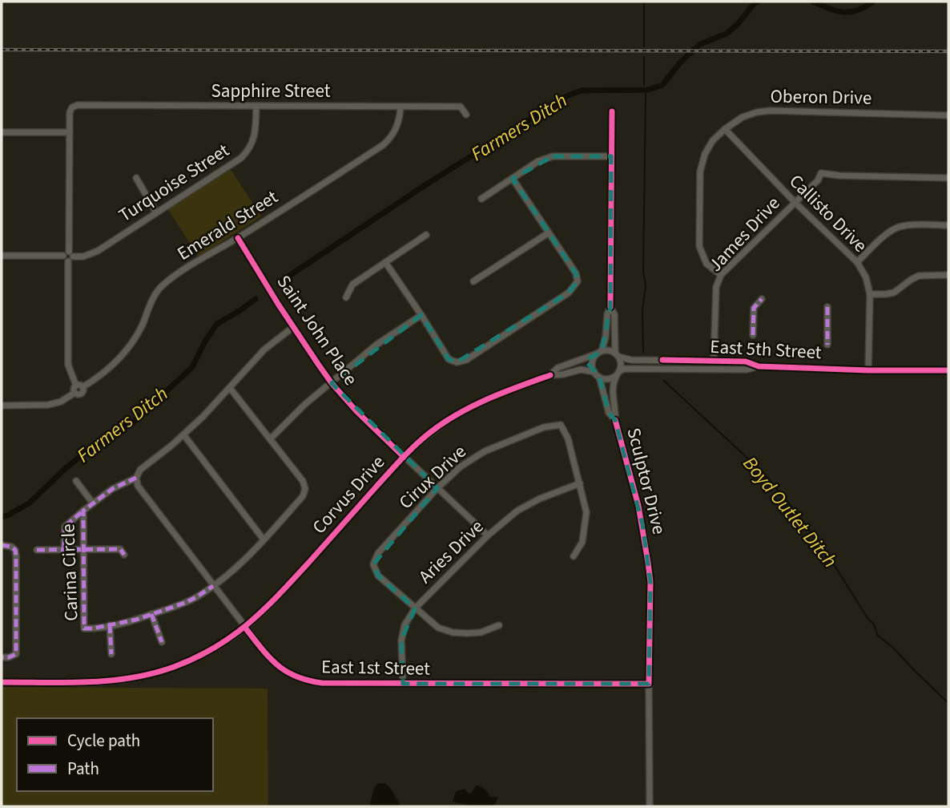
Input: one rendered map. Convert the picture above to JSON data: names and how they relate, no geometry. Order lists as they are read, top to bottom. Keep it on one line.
{"streets":{"street":["Sapphire Street","Oberon Drive","Turquoise Street","Callisto Drive","Emerald Street","James Drive","Saint John Place","East 5th Street","Cirux Drive","Sculptor Drive","Corvus Drive","Aries Drive","Carina Circle","East 1st Street"]},"crossings":[["Sapphire Street","Turquoise Street"],["Sapphire Street","Emerald Street"],["Oberon Drive","Callisto Drive"],["Oberon Drive","James Drive"],["Callisto Drive","James Drive"],["Callisto Drive","East 5th Street"],["Emerald Street","Saint John Place"],["James Drive","East 5th Street"],["Saint John Place","Cirux Drive"],["Saint John Place","Corvus Drive"],["Saint John Place","Aries Drive"],["Saint John Place","Carina Circle"],["East 5th Street","Sculptor Drive"],["East 5th Street","Corvus Drive"],["Cirux Drive","Aries Drive"],["Sculptor Drive","Corvus Drive"],["Sculptor Drive","East 1st Street"],["Corvus Drive","East 1st Street"],["Aries Drive","East 1st Street"],["Carina Circle","East 1st Street"]],"water":["Farmers Ditch","Boyd Outlet Ditch"],"legend":["Cycle path","Path"]}
